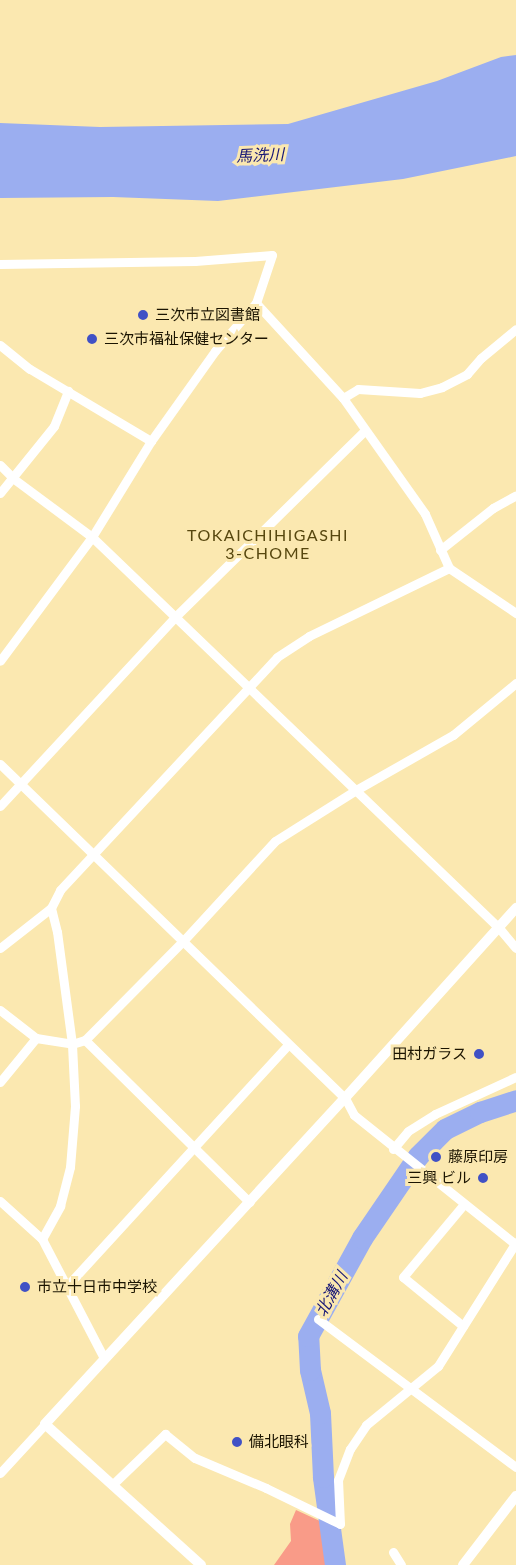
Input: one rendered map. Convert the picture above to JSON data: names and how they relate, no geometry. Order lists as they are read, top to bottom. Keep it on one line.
{"districts":["TOKAICHIHIGASHI 3-CHOME"],"water":["馬洗川","北溝川"],"places":["三次市立図書館","三次市福祉保健センター","田村ガラス","藤原印房","三興 ビル","市立十日市中学校","備北眼科"]}
